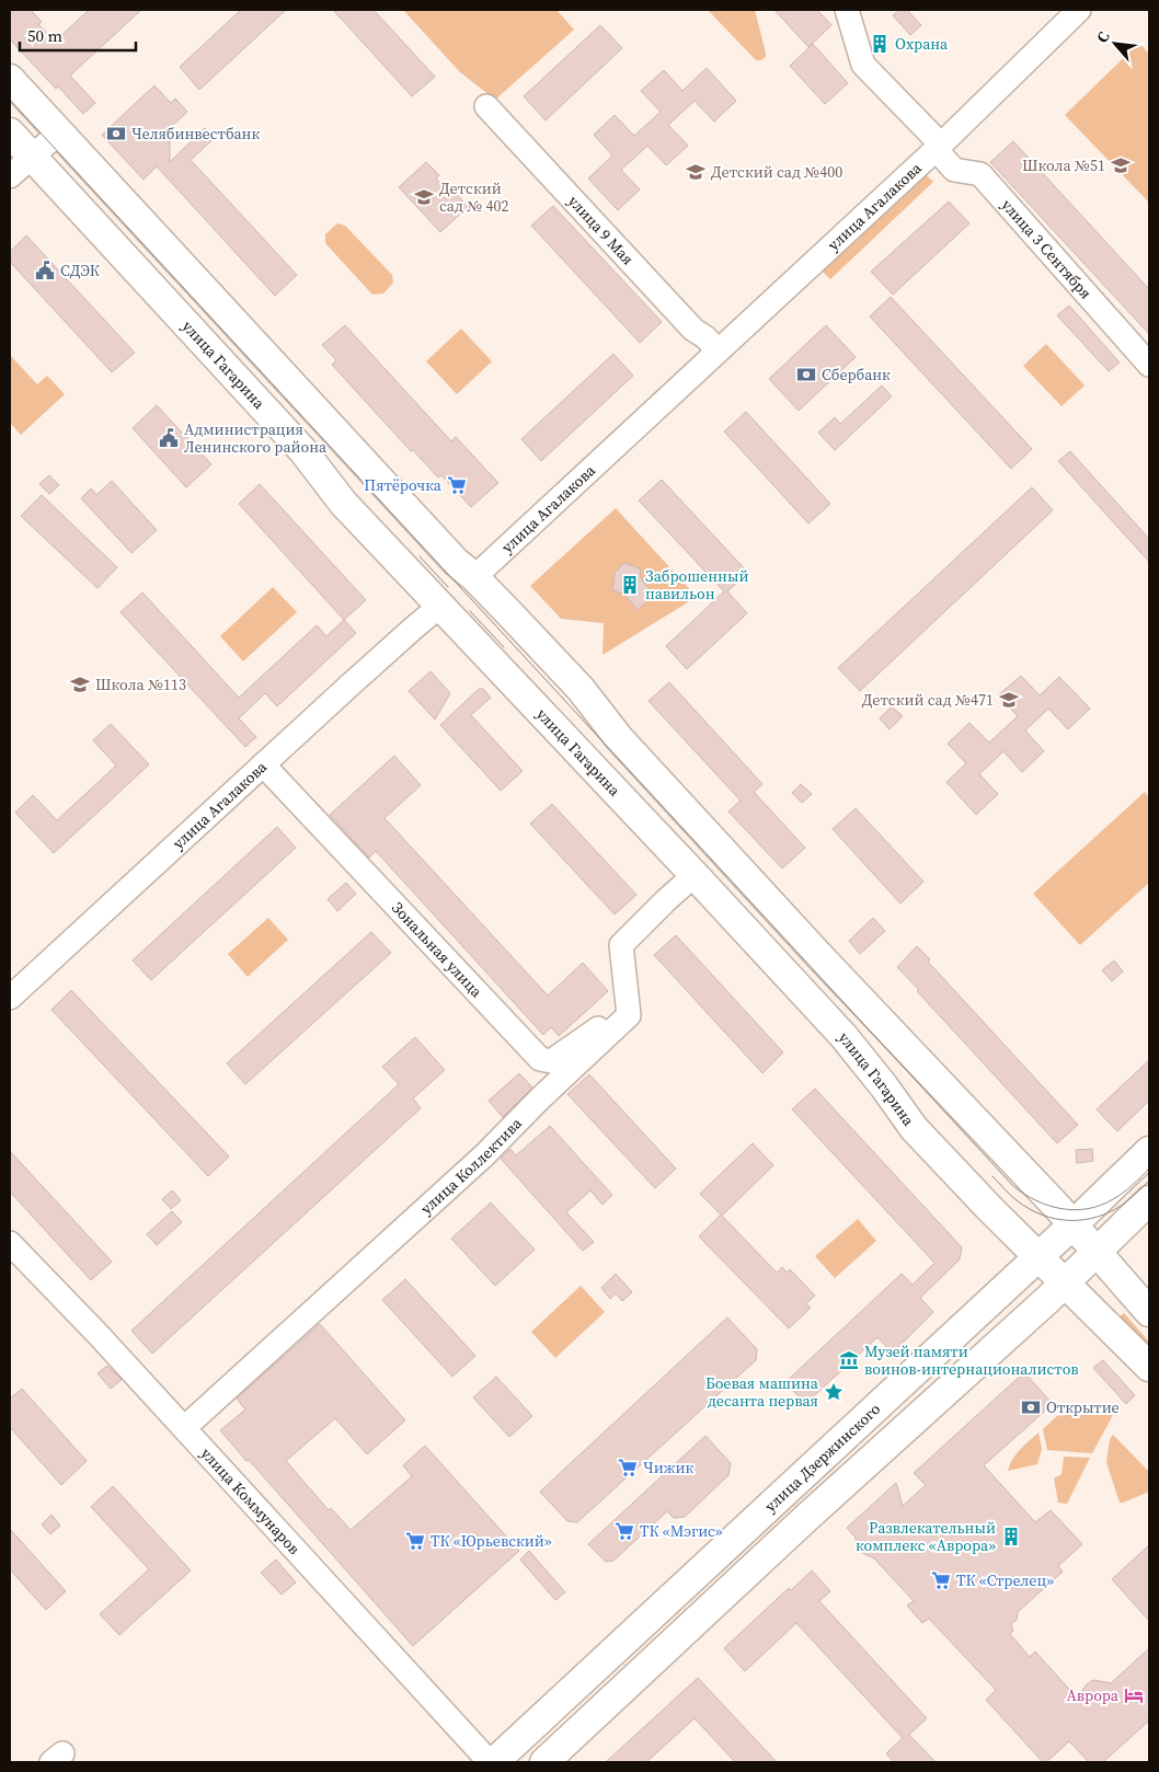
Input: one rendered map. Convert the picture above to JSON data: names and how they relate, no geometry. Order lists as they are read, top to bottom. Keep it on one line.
{"streets":{"main road":["улица Агалакова","улица Гагарина","улица Дзержинского"],"street":["улица 9 Мая","улица 3 Сентября","Зональная улица","улица Коллектива","улица Коммунаров"]},"crossings":[["улица Агалакова","улица 9 Мая"],["улица Агалакова","улица 3 Сентября"],["улица Агалакова","улица Гагарина"],["улица Агалакова","Зональная улица"],["улица Гагарина","улица Дзержинского"],["Зональная улица","улица Коллектива"],["улица Коллектива","улица Коммунаров"]],"places":{"building":["Охрана","Заброшенный павильон","Развлекательный комплекс «Аврора»"],"bank":["Челябинвестбанк","Сбербанк","Открытие"],"school or university":["Школа №51","Детский сад №400","Детский сад № 402","Школа №113","Детский сад №471"],"public building":["СДЭК","Администрация Ленинского района"],"supermarket":["Пятёрочка","Чижик","ТК «Мэгис»","ТК «Юрьевский»","ТК «Стрелец»"],"museum":["Музей памяти воинов-интернационалистов"],"place":["Боевая машина десанта первая"],"hotel":["Аврора"]},"scale_bar":"50 m","north":"top left"}
